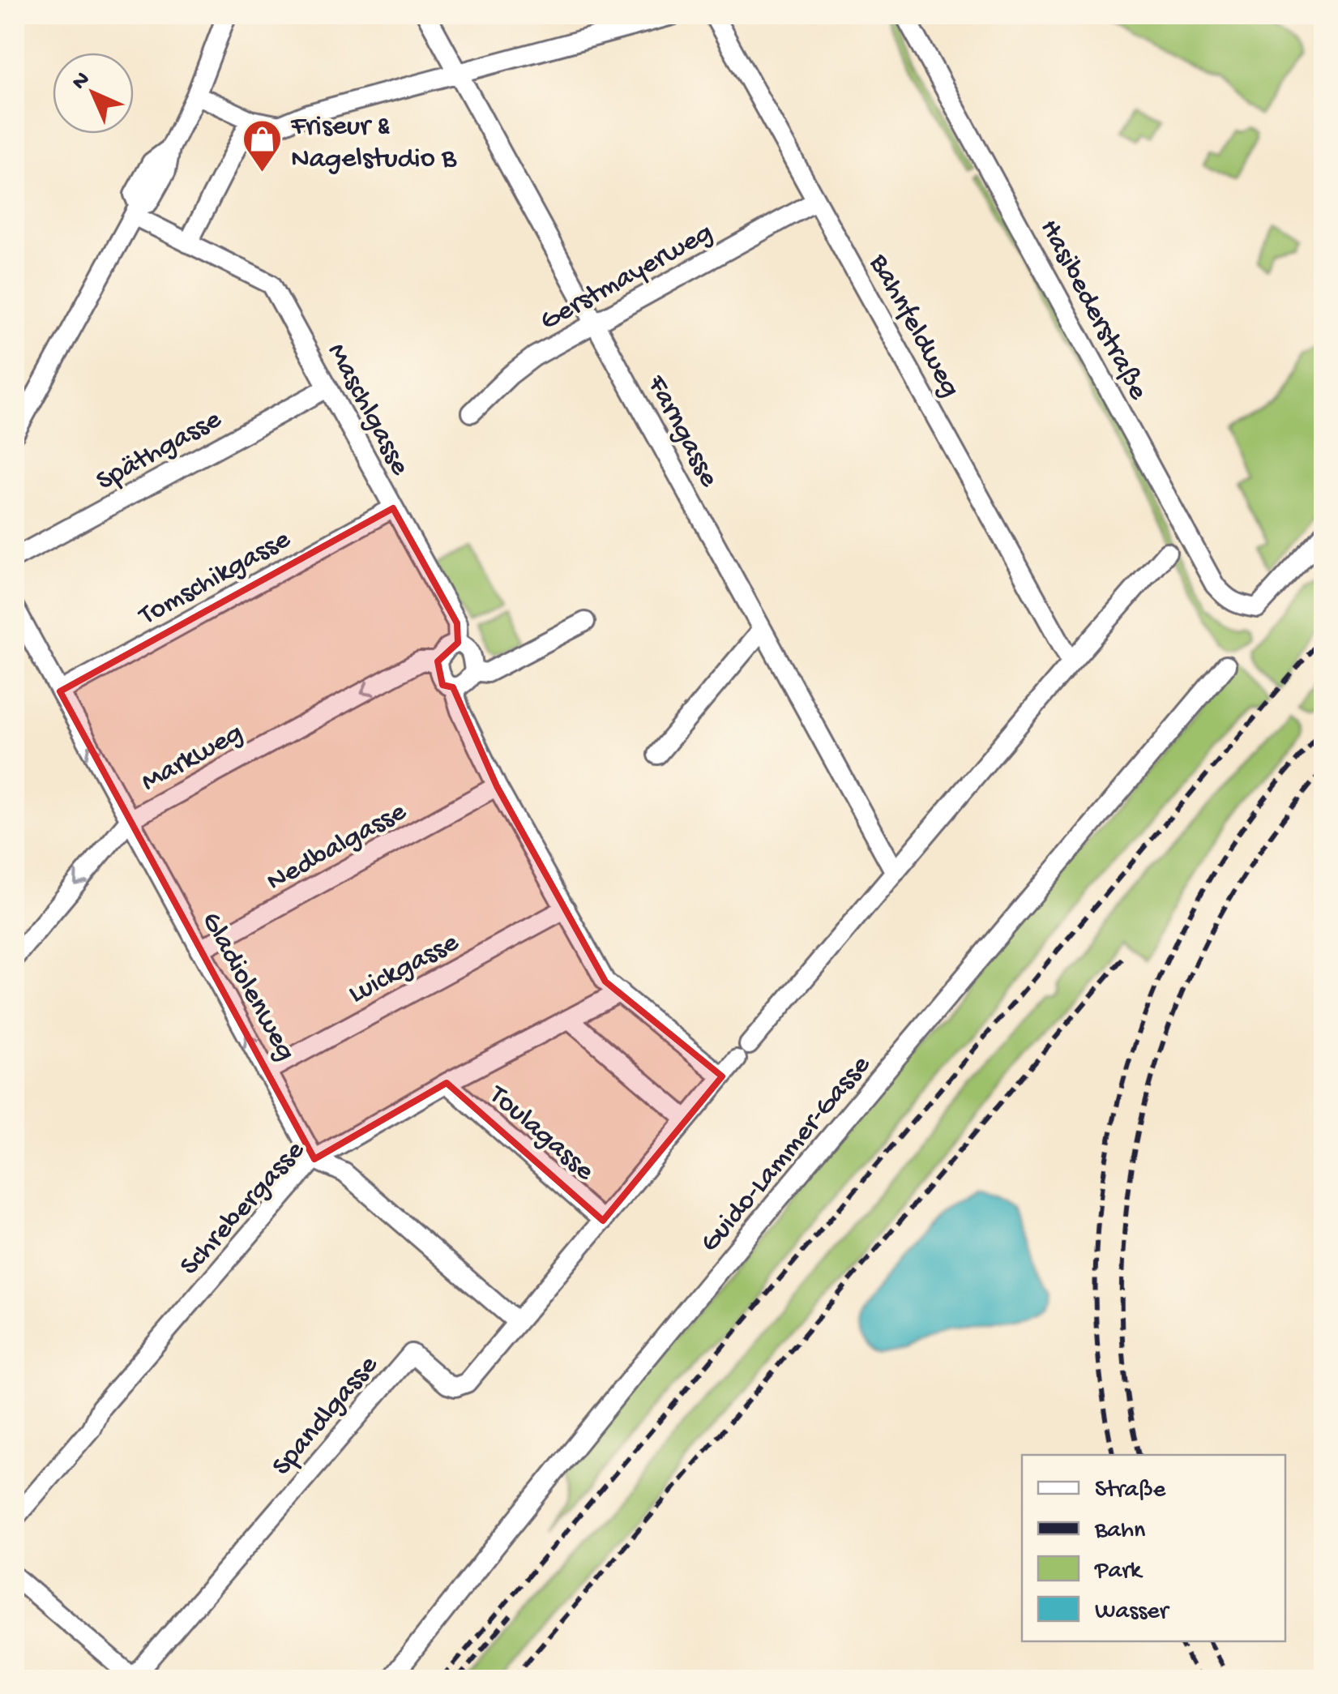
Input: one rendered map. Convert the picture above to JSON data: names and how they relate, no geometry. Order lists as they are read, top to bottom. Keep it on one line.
{"streets":{"street":["Gerstmayerweg","Hasibederstraße","Bahnfeldweg","Maschlgasse","Farngasse","Späthgasse","Tomschikgasse","Markweg","Nedbalgasse","Luickgasse","Gladiolenweg","Toulagasse","Guido-Lammer-Gasse","Schrebergasse","Spandlgasse"]},"crossings":[["Gerstmayerweg","Bahnfeldweg"],["Gerstmayerweg","Farngasse"],["Maschlgasse","Späthgasse"],["Maschlgasse","Tomschikgasse"],["Maschlgasse","Markweg"],["Tomschikgasse","Gladiolenweg"],["Markweg","Gladiolenweg"],["Nedbalgasse","Gladiolenweg"],["Luickgasse","Gladiolenweg"],["Gladiolenweg","Schrebergasse"],["Toulagasse","Schrebergasse"],["Toulagasse","Spandlgasse"]],"one_way":["Markweg","Gladiolenweg"],"places":{"shop":["Friseur & Nagelstudio B"]},"legend":["Straße","Bahn","Park","Wasser"],"north":"top left"}
